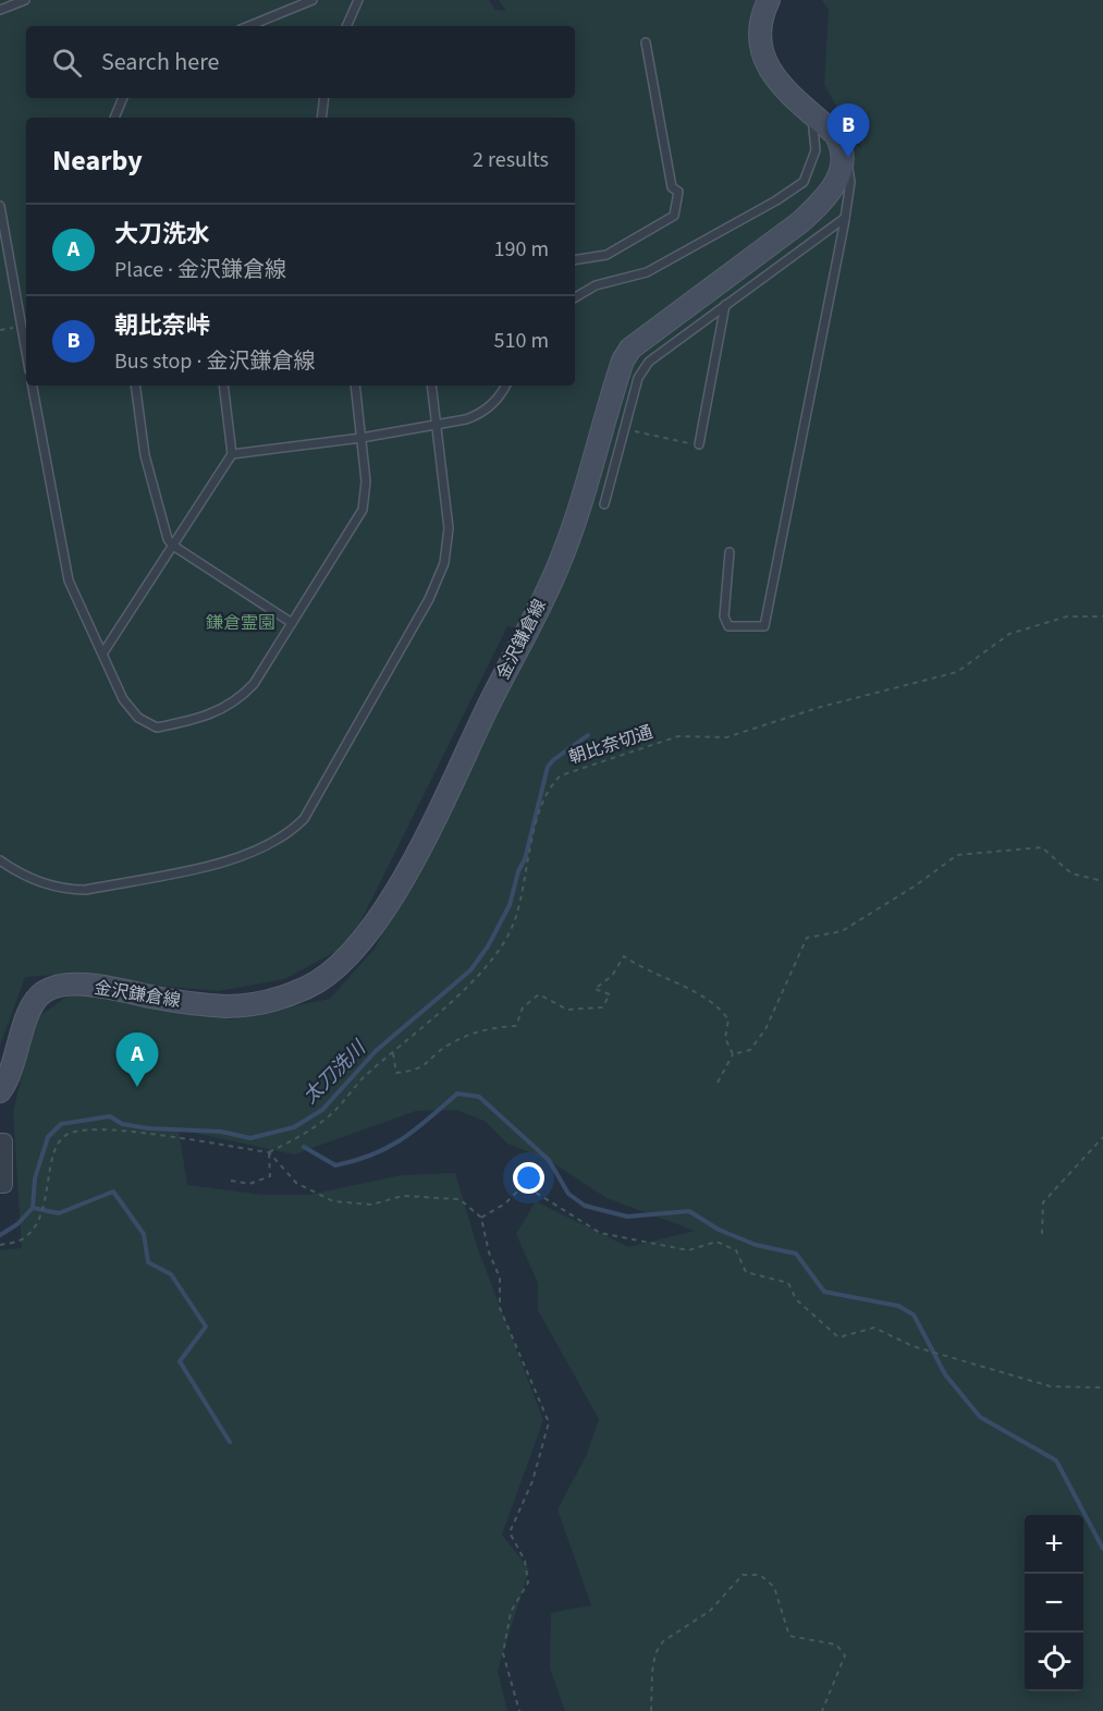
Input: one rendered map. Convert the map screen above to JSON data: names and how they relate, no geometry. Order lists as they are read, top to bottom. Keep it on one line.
{"streets":{"main road":["金沢鎌倉線"],"path":["朝比奈切通"]},"water":["太刀洗川"],"parks":["鎌倉霊園"],"page":{"search":"Search here","pins":["B","A"],"heading":["Nearby","2 results"],"list":[{"mark":"A","name":"大刀洗水","note":"Place · 金沢鎌倉線","value":"190 m"},{"mark":"B","name":"朝比奈峠","note":"Bus stop · 金沢鎌倉線","value":"510 m"}],"map_buttons":["+","−"]}}
